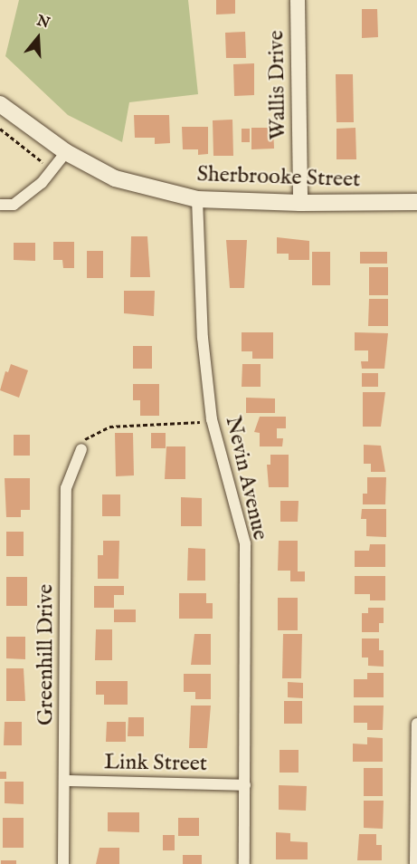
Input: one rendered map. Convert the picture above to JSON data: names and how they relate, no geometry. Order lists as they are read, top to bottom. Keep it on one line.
{"streets":{"main road":["Sherbrooke Street"],"street":["Wallis Drive","Nevin Avenue","Greenhill Drive","Link Street"]},"crossings":[["Wallis Drive","Sherbrooke Street"],["Sherbrooke Street","Nevin Avenue"],["Nevin Avenue","Link Street"],["Greenhill Drive","Link Street"]],"north":"top"}
